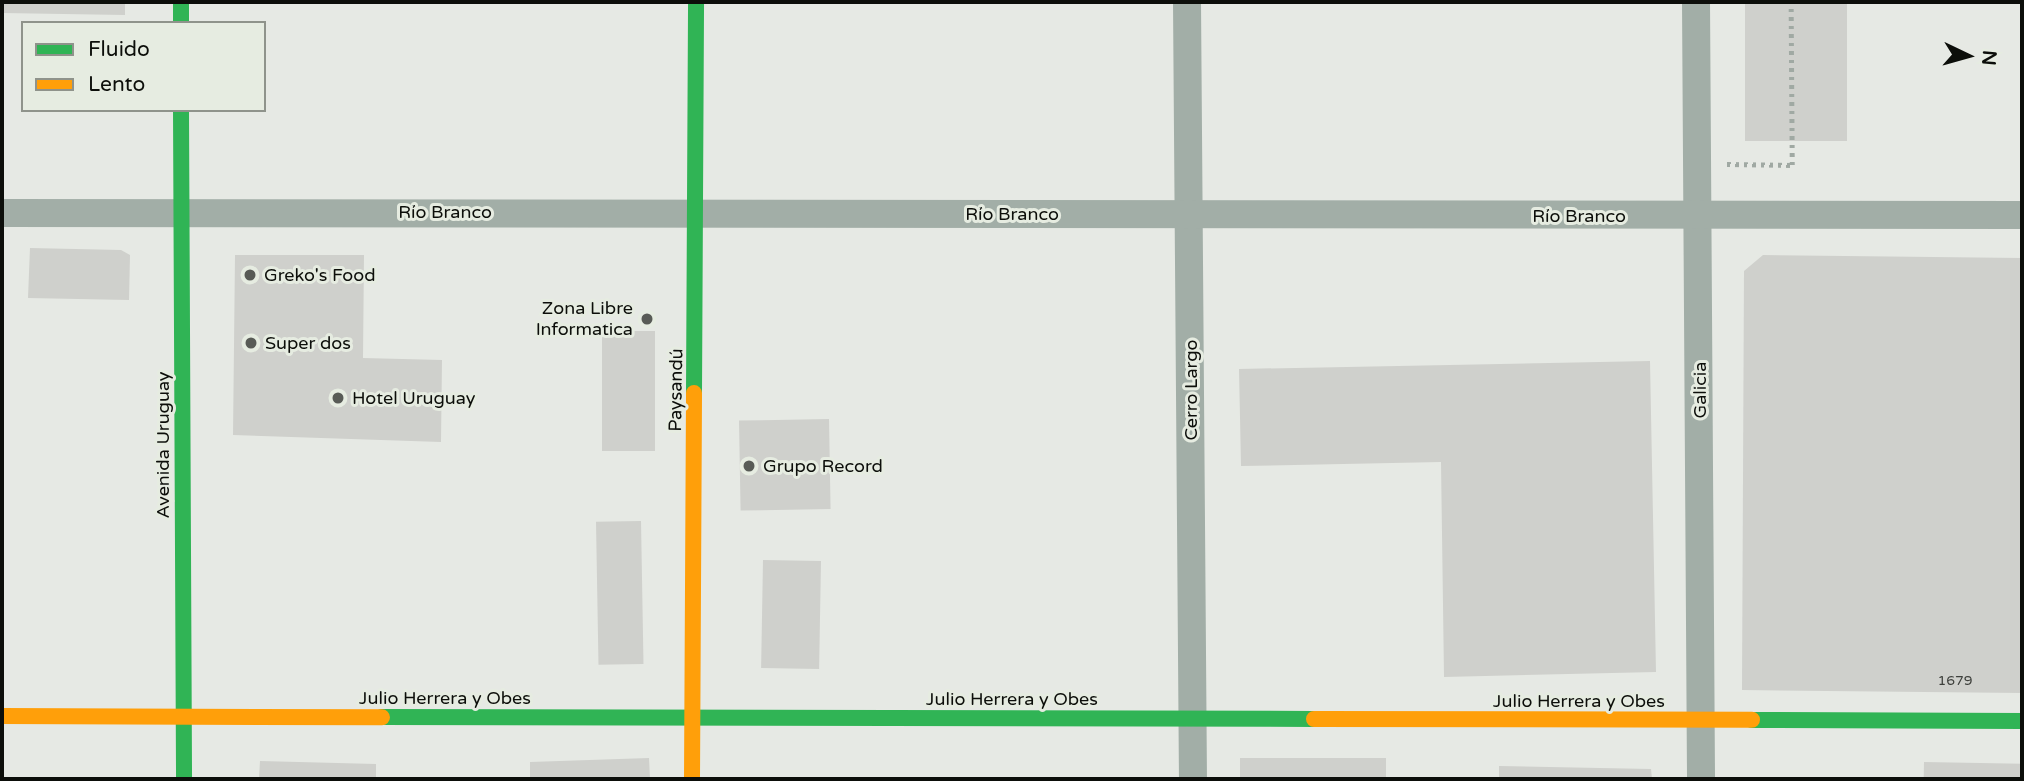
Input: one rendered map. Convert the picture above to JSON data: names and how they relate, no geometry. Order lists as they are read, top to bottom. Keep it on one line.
{"streets":{"street":["Río Branco","Paysandú","Cerro Largo","Galicia","Avenida Uruguay","Julio Herrera y Obes"]},"crossings":[["Río Branco","Paysandú"],["Río Branco","Cerro Largo"],["Río Branco","Galicia"],["Río Branco","Avenida Uruguay"],["Paysandú","Julio Herrera y Obes"],["Cerro Largo","Julio Herrera y Obes"],["Galicia","Julio Herrera y Obes"],["Avenida Uruguay","Julio Herrera y Obes"]],"places":["Greko's Food","Zona Libre Informatica","Super dos","Hotel Uruguay","Grupo Record"],"house_numbers":["1679"],"legend":["Fluido","Lento"],"north":"right"}
